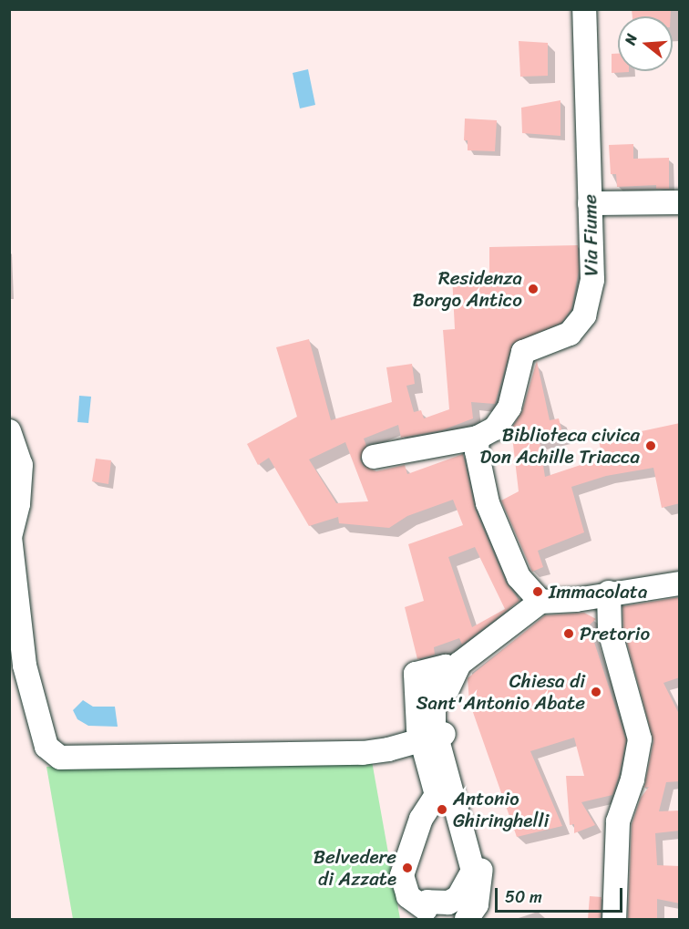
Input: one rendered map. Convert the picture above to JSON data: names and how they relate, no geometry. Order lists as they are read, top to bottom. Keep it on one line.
{"streets":{"street":["Via Fiume"]},"places":["Residenza Borgo Antico","Biblioteca civica Don Achille Triacca","Immacolata","Pretorio","Chiesa di Sant'Antonio Abate","Antonio Ghiringhelli","Belvedere di Azzate"],"scale_bar":"50 m","north":"left"}
